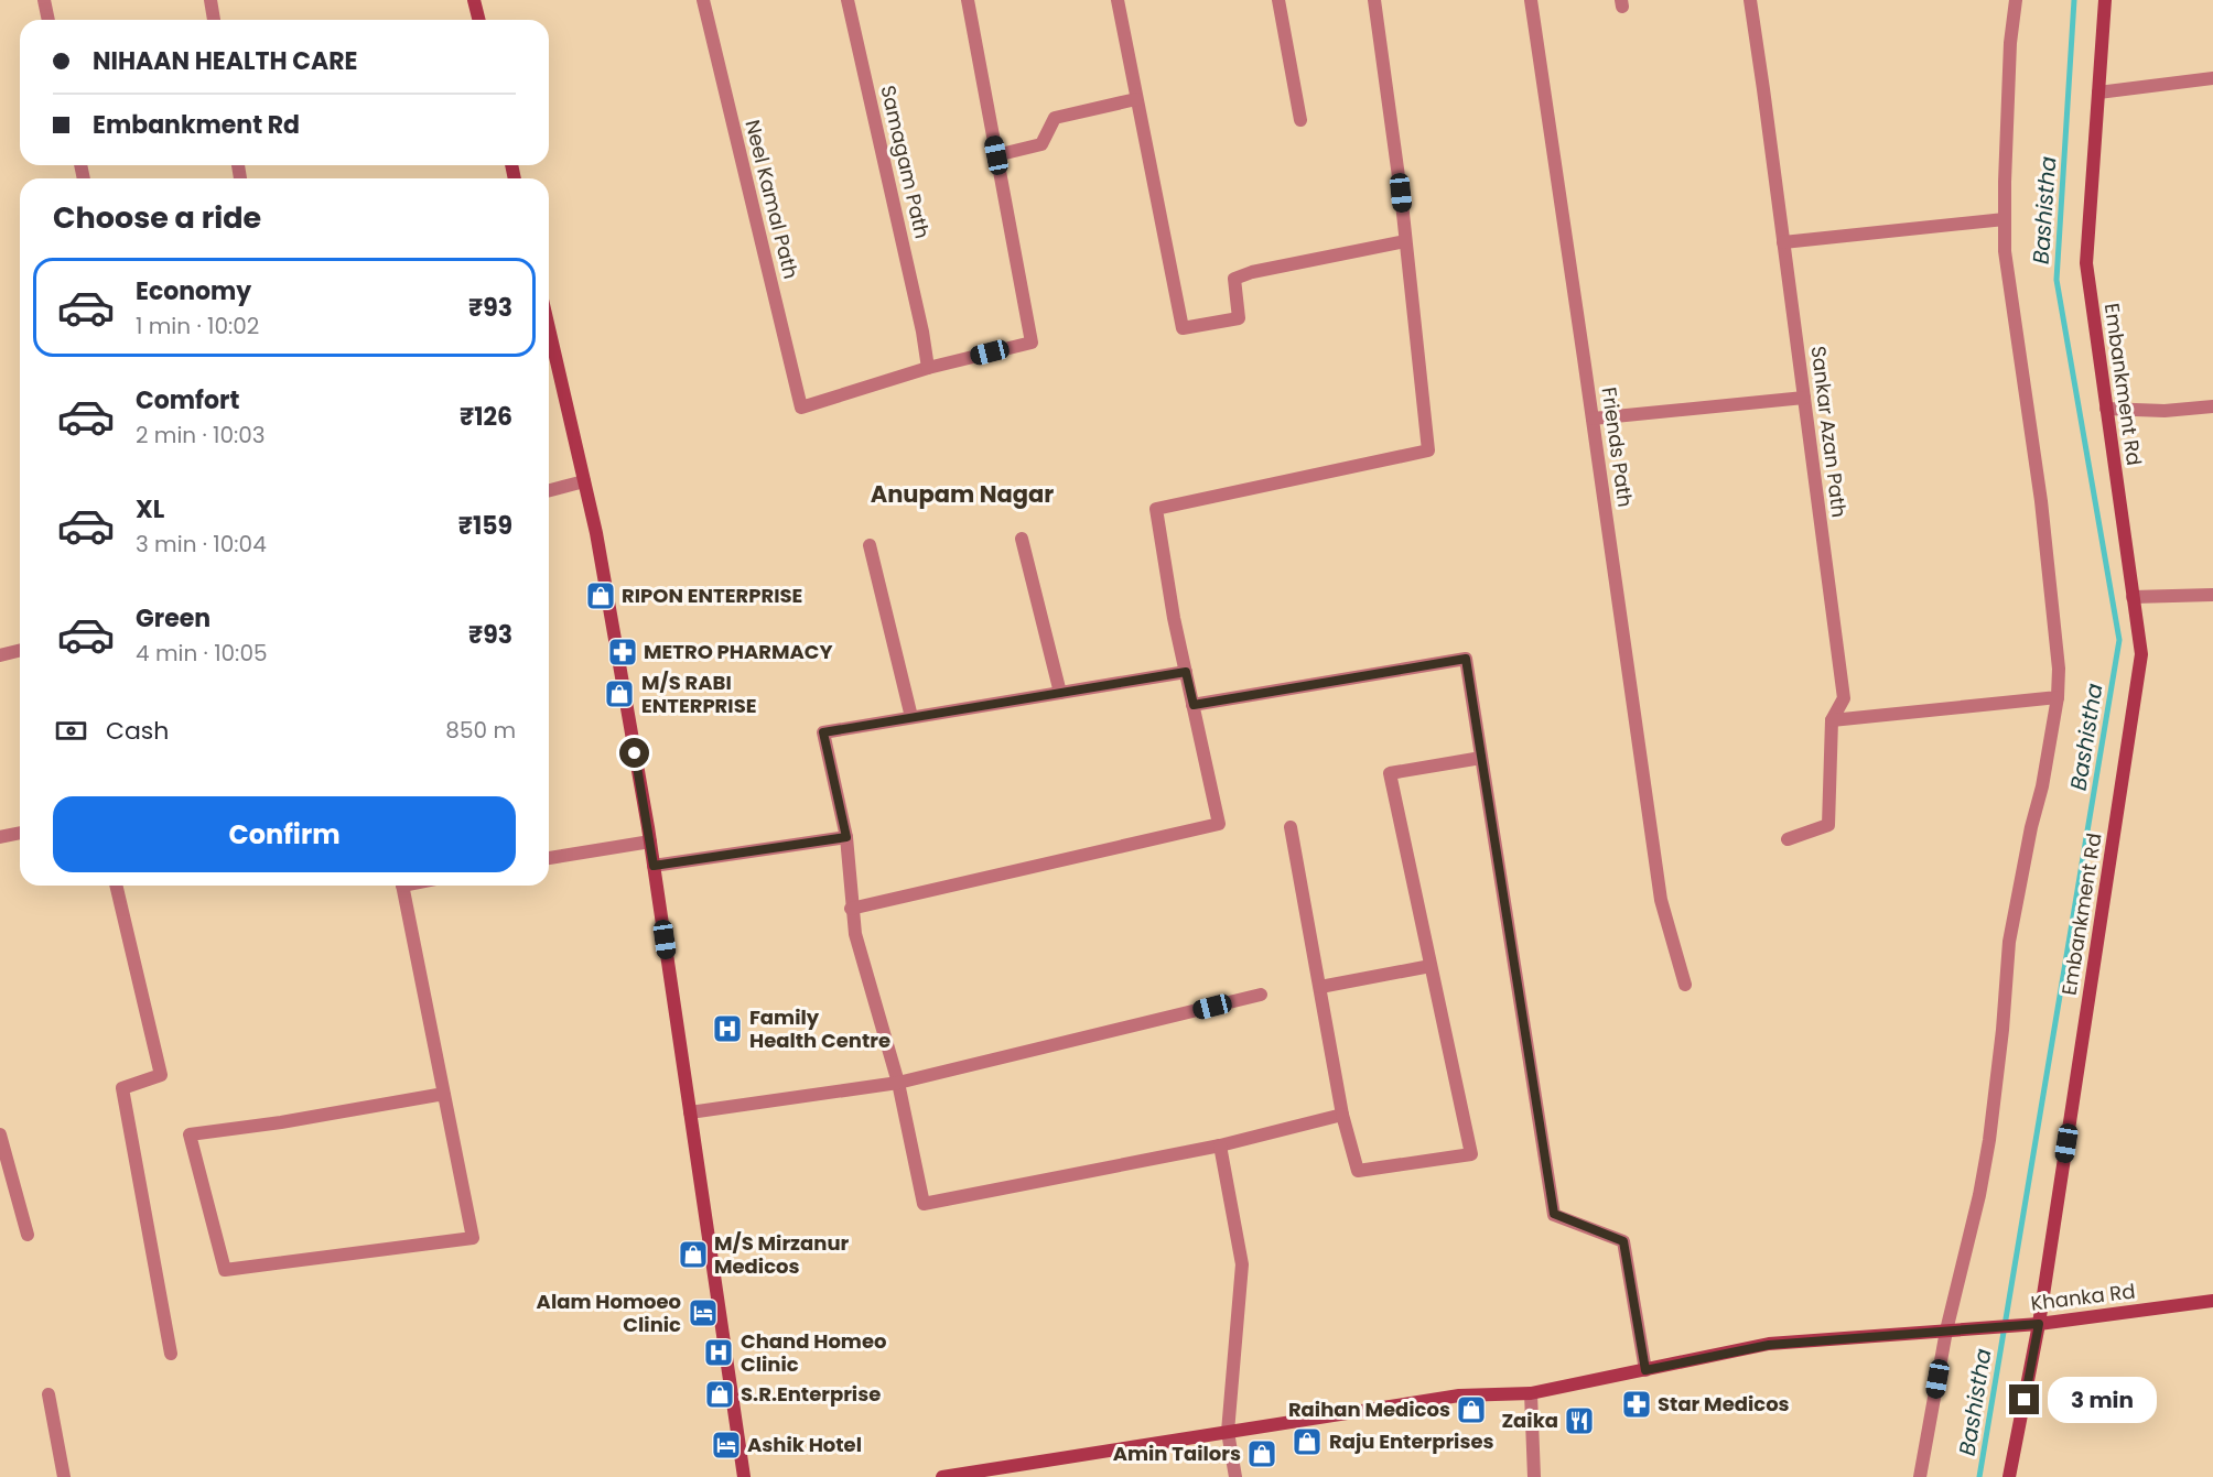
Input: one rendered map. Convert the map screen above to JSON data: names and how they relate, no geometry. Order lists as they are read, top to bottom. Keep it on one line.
{"streets":{"street":["Samagam Path","Neel Kamal Path","Embankment Rd","Sankar Azan Path","Friends Path","Khanka Rd"]},"crossings":[["Samagam Path","Neel Kamal Path"],["Embankment Rd","Khanka Rd"]],"districts":["Anupam Nagar"],"water":["Bashistha"],"places":{"shop":["RIPON ENTERPRISE","M/S RABI ENTERPRISE","M/S Mirzanur Medicos","S.R.Enterprise","Raihan Medicos","Raju Enterprises","Amin Tailors"],"pharmacy":["METRO PHARMACY","Star Medicos"],"hospital":["Family Health Centre","Chand Homeo Clinic"],"hotel":["Alam Homoeo Clinic","Ashik Hotel"],"restaurant":["Zaika"]},"page":{"banner":["NIHAAN HEALTH CARE","Embankment Rd"],"heading":"Choose a ride","list":[{"name":"Economy","note":"1 min · 10:02","value":"₹93"},{"name":"Comfort","note":"2 min · 10:03","value":"₹126"},{"name":"XL","note":"3 min · 10:04","value":"₹159"},{"name":"Green","note":"4 min · 10:05","value":"₹93"}],"pay":["Cash","850 m"],"buttons":"Confirm","bubble":"3 min"}}
